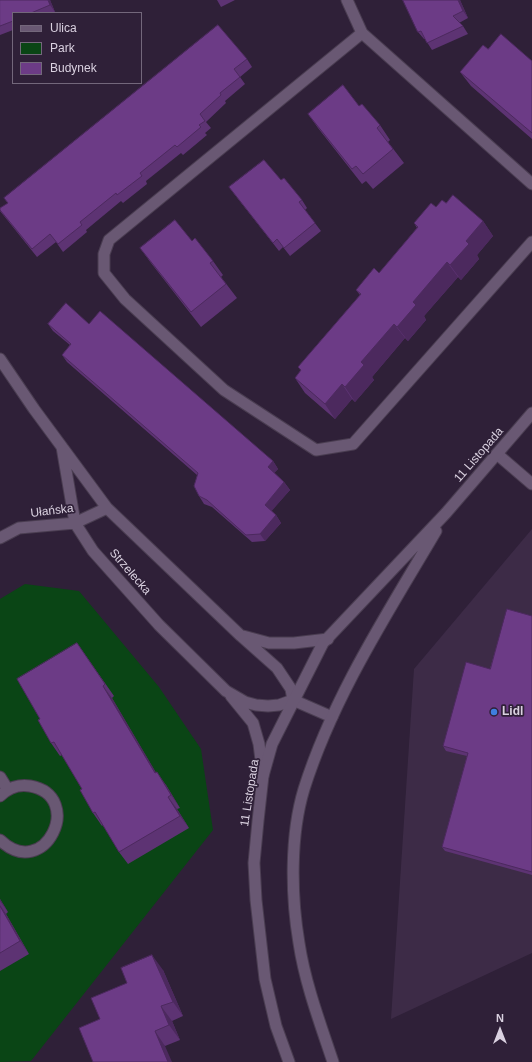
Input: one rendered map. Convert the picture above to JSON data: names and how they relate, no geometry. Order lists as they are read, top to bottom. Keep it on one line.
{"streets":{"street":["11 Listopada","Ułańska","Strzelecka"]},"crossings":[["11 Listopada","Strzelecka"],["Ułańska","Strzelecka"]],"places":["Lidl"],"legend":["Ulica","Park","Budynek"],"north":"top"}
